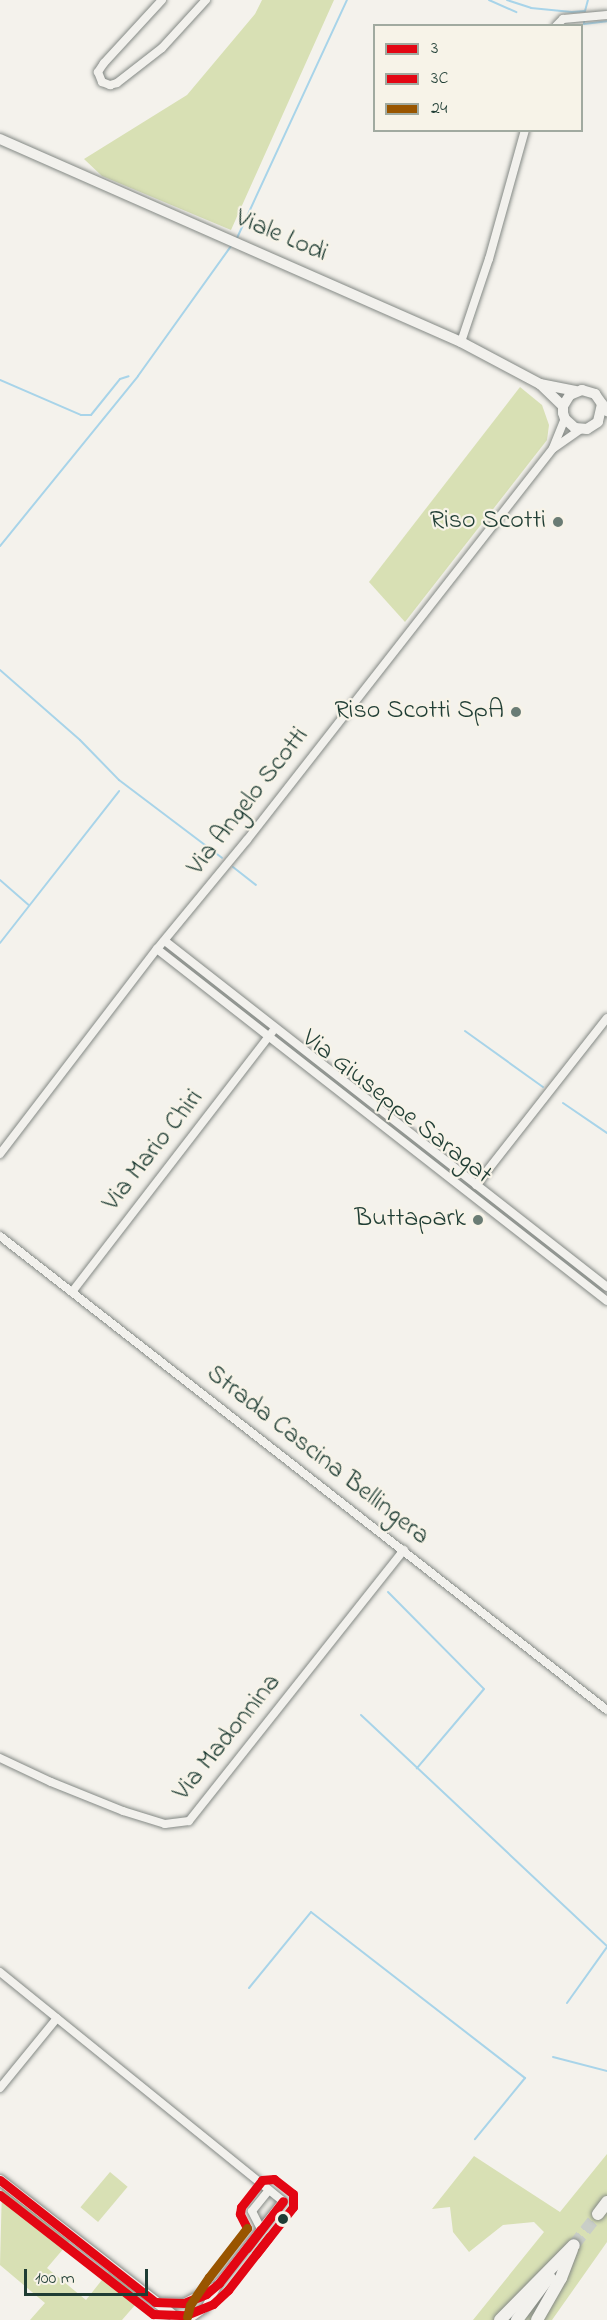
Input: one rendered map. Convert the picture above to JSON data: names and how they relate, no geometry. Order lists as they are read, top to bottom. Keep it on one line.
{"streets":{"street":["Viale Lodi","Via Angelo Scotti","Via Giuseppe Saragat","Via Mario Chiri","Strada Cascina Bellingera","Via Madonnina"]},"crossings":[["Viale Lodi","Via Angelo Scotti"],["Via Angelo Scotti","Via Giuseppe Saragat"],["Via Giuseppe Saragat","Via Mario Chiri"],["Via Mario Chiri","Strada Cascina Bellingera"],["Strada Cascina Bellingera","Via Madonnina"]],"places":["Riso Scotti","Riso Scotti SpA","Buttapark"],"lines":["transit line 3C","transit line 3","transit line 24"],"legend":["3","3C","24"],"scale_bar":"100 m"}
